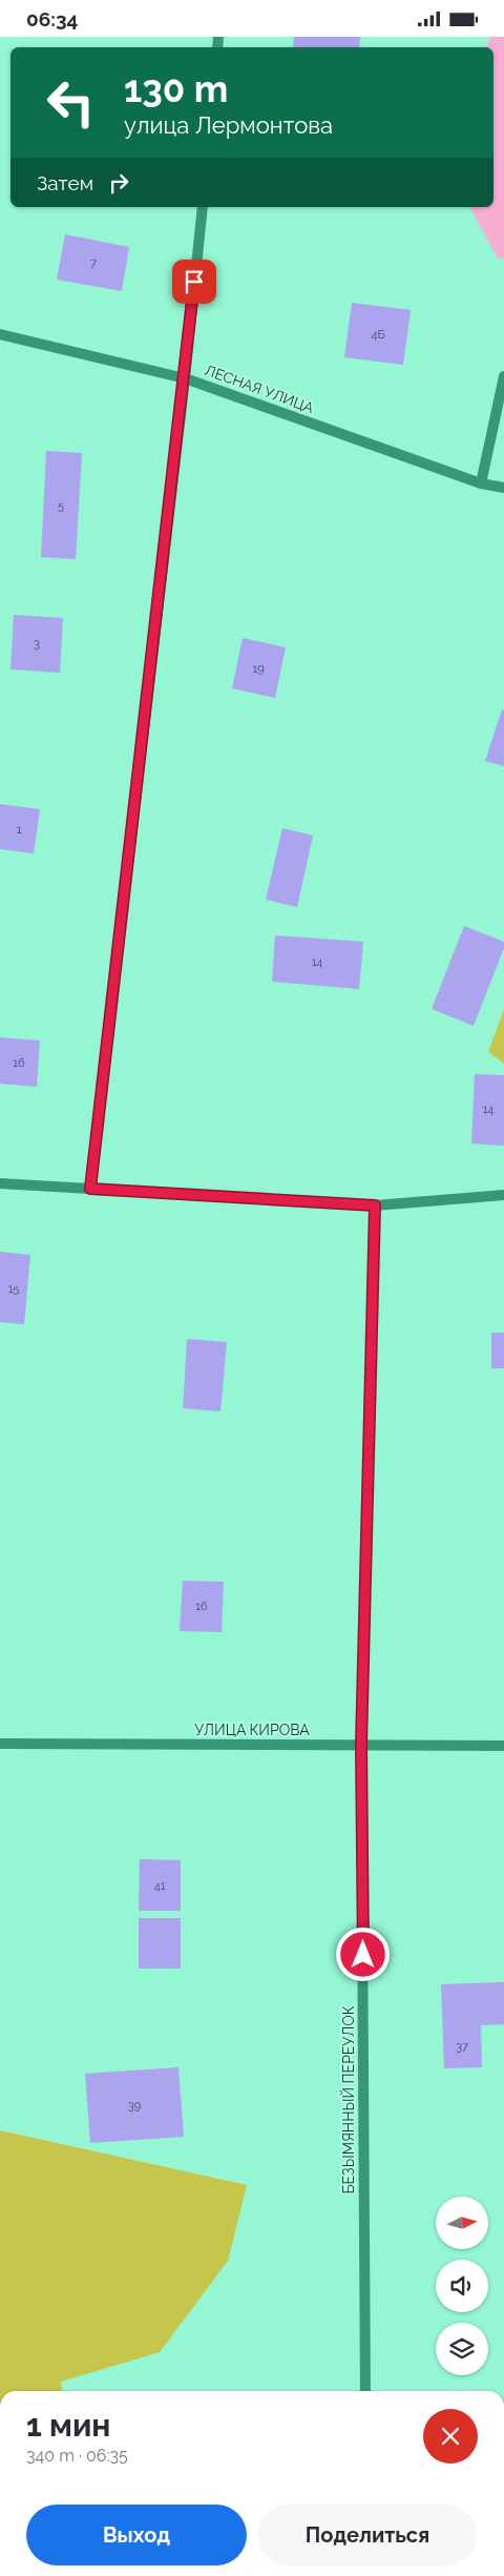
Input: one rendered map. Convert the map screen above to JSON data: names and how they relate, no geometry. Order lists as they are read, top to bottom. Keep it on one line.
{"streets":{"street":["ЛЕСНАЯ УЛИЦА","УЛИЦА КИРОВА","БЕЗЫМЯННЫЙ ПЕРЕУЛОК"]},"crossings":[["УЛИЦА КИРОВА","БЕЗЫМЯННЫЙ ПЕРЕУЛОК"]],"house_numbers":["7","4Б","5","3","19","1","14","16","14","15","16","41","37","39"],"north":"right","page":{"status":"06:34","turn":["130 m","улица Лермонтова"],"then":"Затем","heading":["1 мин","340 m · 06:35"],"buttons":["Выход","Поделиться"]}}
